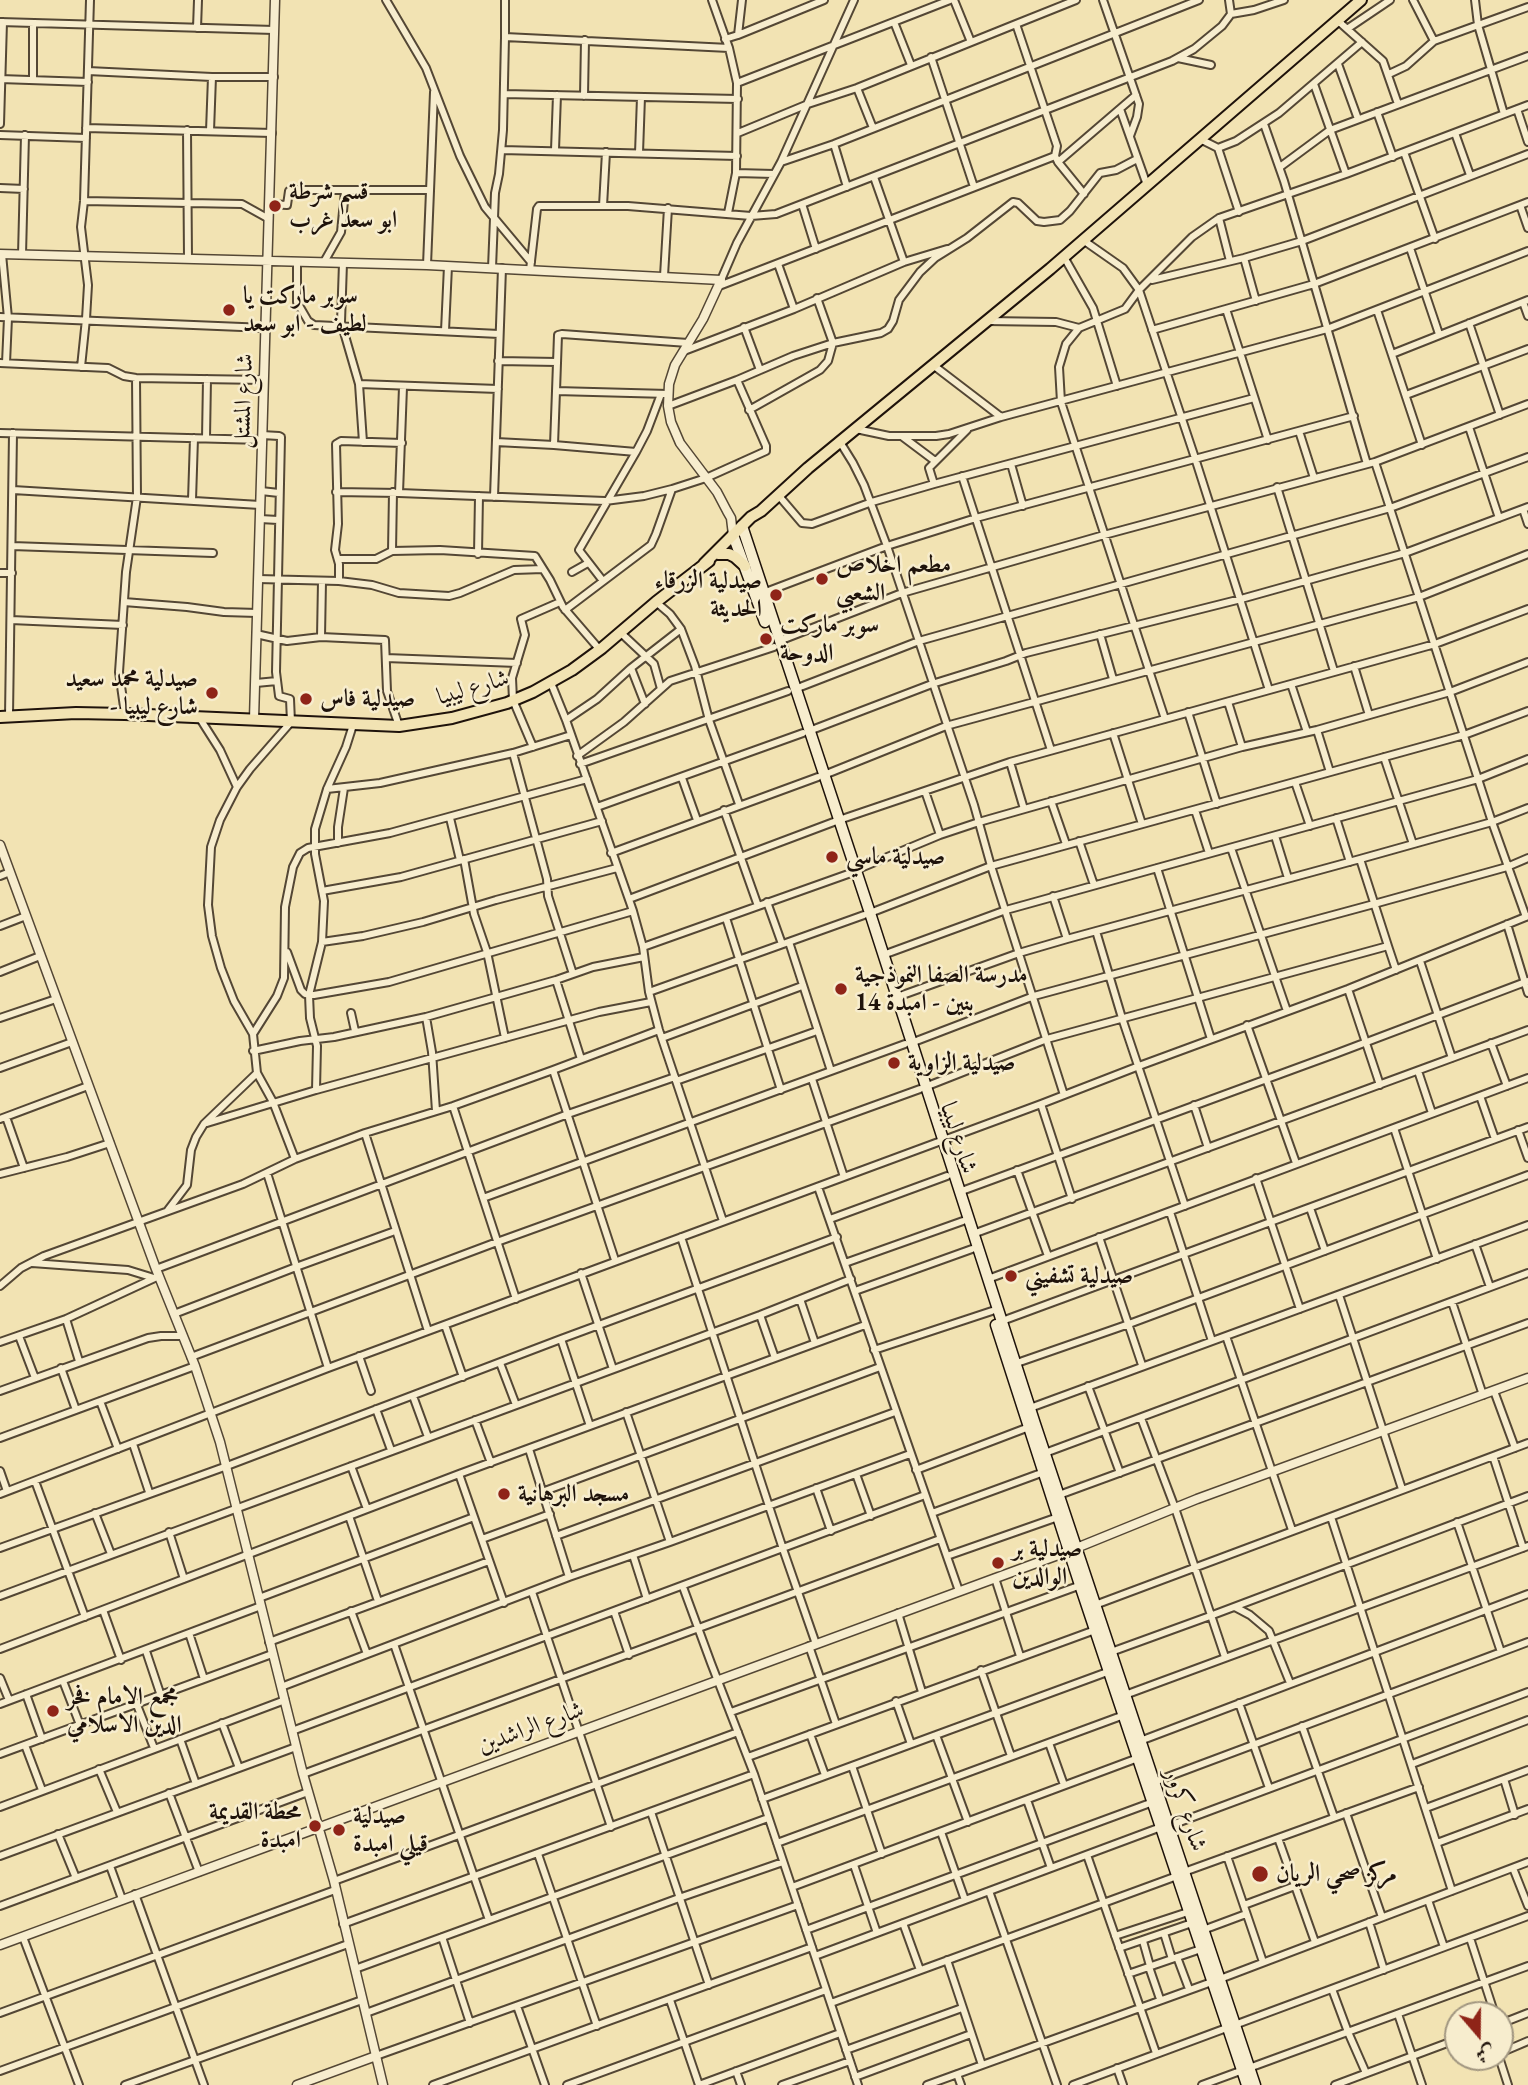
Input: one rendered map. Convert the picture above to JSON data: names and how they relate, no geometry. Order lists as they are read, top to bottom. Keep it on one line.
{"streets":{"highway":["شارع ليبيا"],"main road":["شارع كرور"],"street":["شارع المشتل","شارع الراشدين"]},"crossings":[["شارع المشتل","شارع ليبيا"],["شارع ليبيا","شارع الراشدين"],["شارع ليبيا","شارع كرور"],["شارع الراشدين","شارع كرور"]],"places":["قسم شرطة ابو سعد غرب","سوبر ماركت يا لطيف - ابو سعد","مطعم اخلاص الشعبي","صيدلية الزرقاء الحديثة","سوبر ماركت الدوحة","صيدلية محمد سعيد - شارع ليبيا","صيدلية فاس","صيدلية ماسي","مدرسة الصفا النموذجية بنين - امبدة 14","صيدلية الزاوية","صيدلية تشفيني","مسجد البرهانية","صيدلية بر الوالدين","مجمع الامام فخر الدين الاسلامي","محطة القديمة امبدة","صيدلية قيلي امبدة","مركز صحي الريان"],"north":"bottom"}
